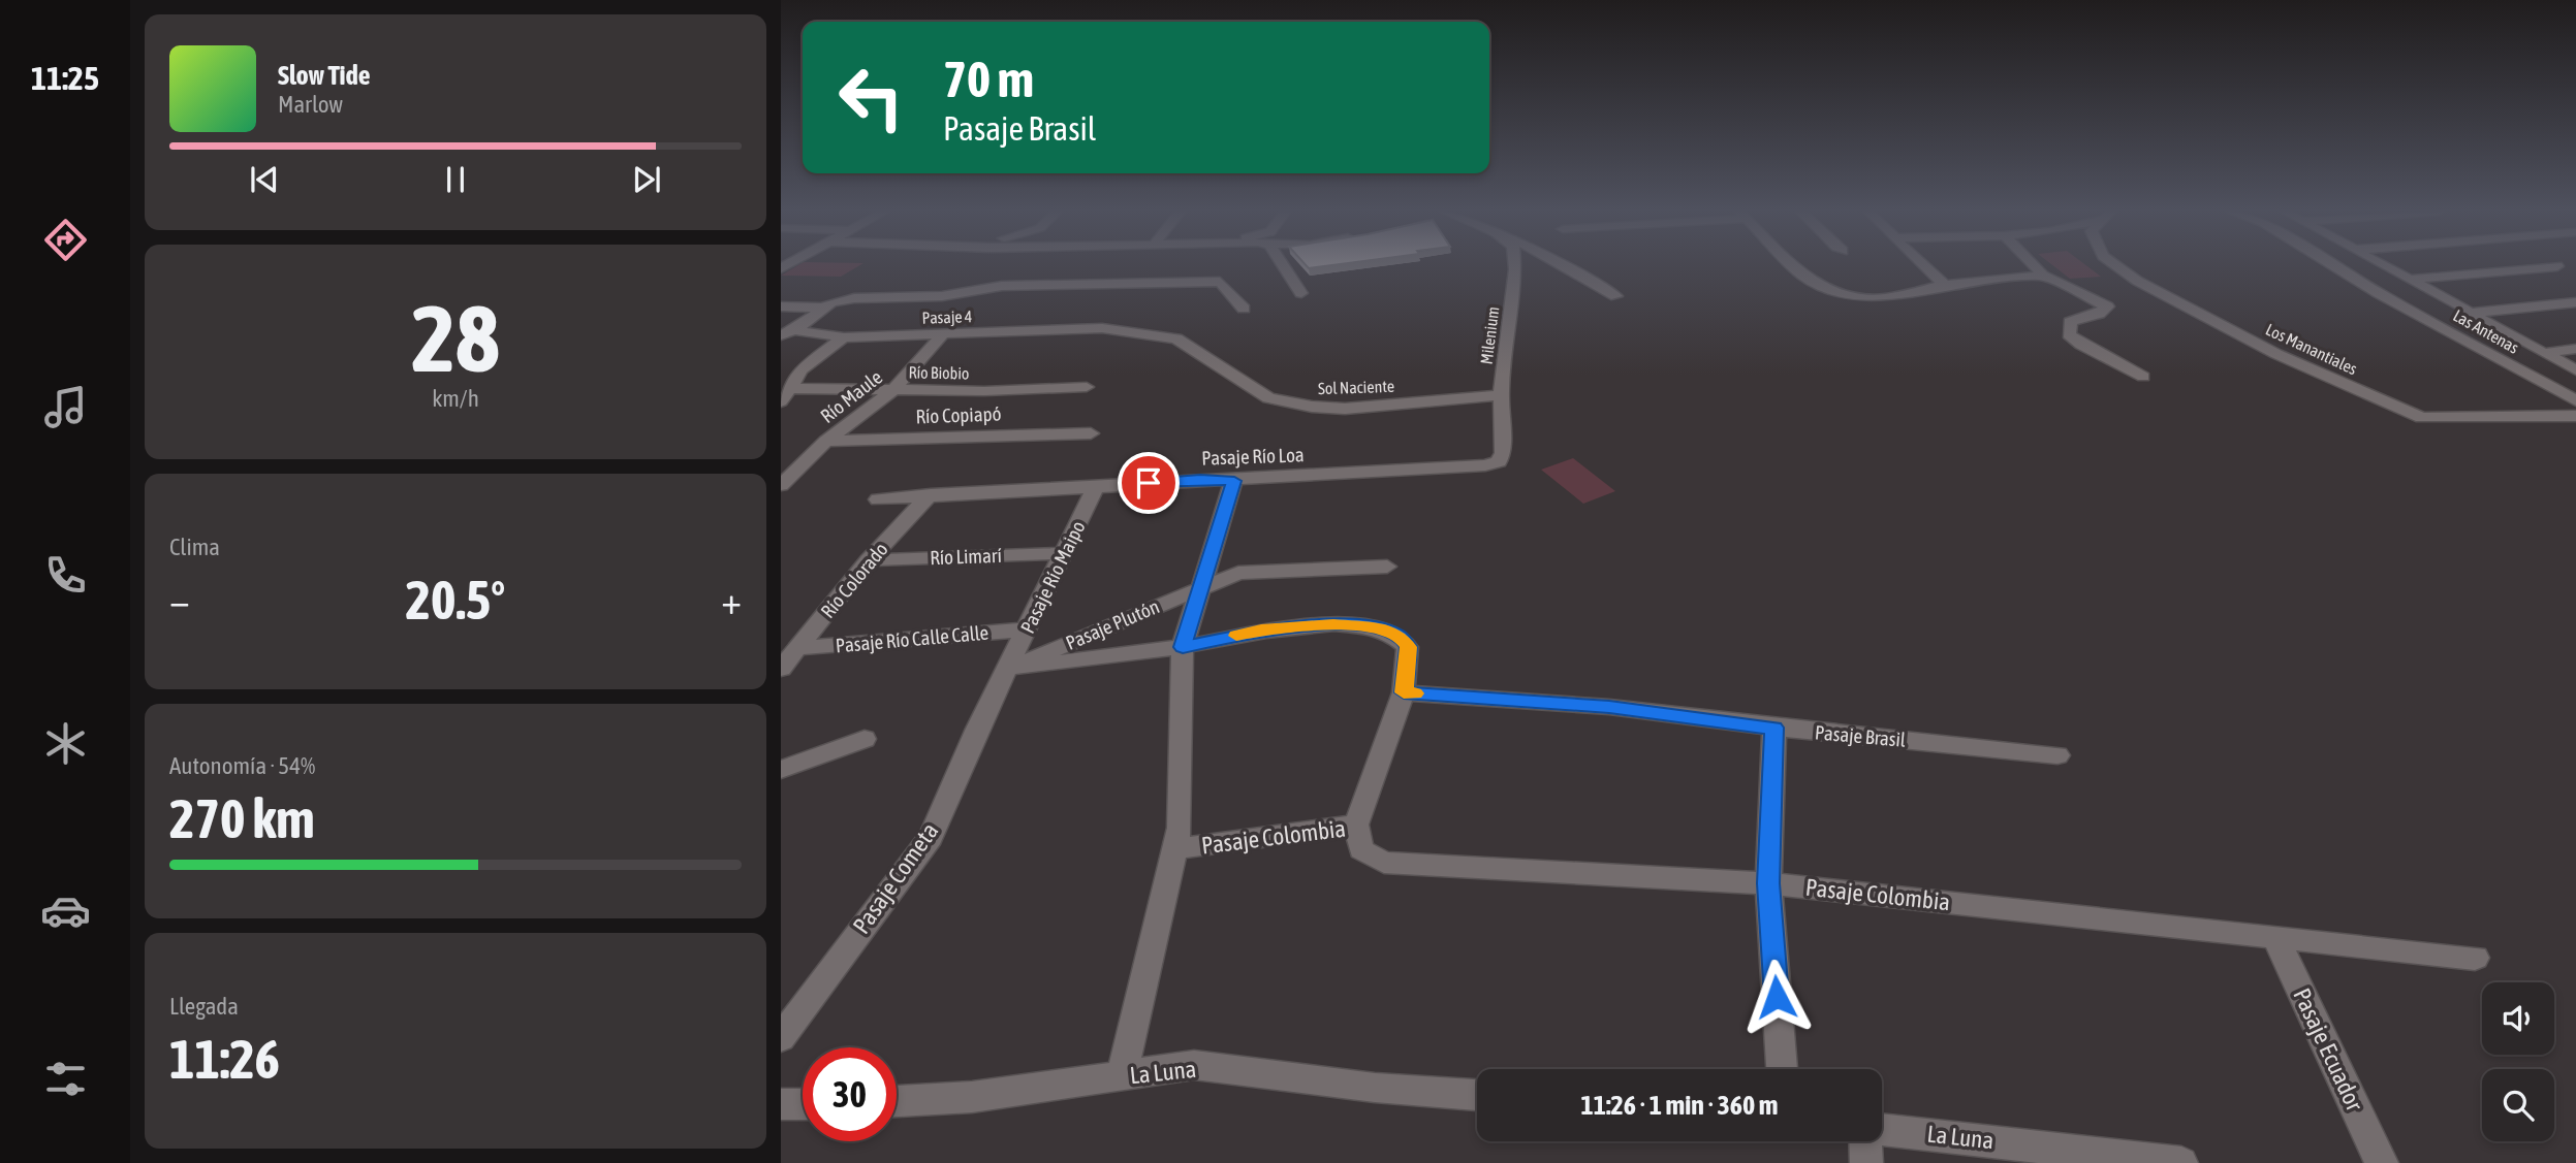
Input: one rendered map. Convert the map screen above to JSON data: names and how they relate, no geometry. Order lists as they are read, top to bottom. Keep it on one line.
{"streets":{"street":["Pasaje 4","Las Antenas","Milenium","Los Manantiales","Río Biobio","Sol Naciente","Río Maule","Río Copiapó","Pasaje Río Loa","Río Limarí","Pasaje Río Maipo","Río Colorado","Pasaje Plutón","Pasaje Río Calle Calle","Pasaje Brasil","Pasaje Colombia","Pasaje Cometa","Pasaje Ecuador","La Luna"]},"crossings":[["Pasaje 4","Sol Naciente"],["Pasaje 4","Río Maule"],["Milenium","Sol Naciente"],["Milenium","Pasaje Río Loa"],["Río Biobio","Río Maule"],["Río Maule","Río Copiapó"],["Pasaje Río Loa","Pasaje Río Maipo"],["Pasaje Río Loa","Río Colorado"],["Río Limarí","Pasaje Río Maipo"],["Río Limarí","Río Colorado"],["Pasaje Río Maipo","Pasaje Plutón"],["Pasaje Río Maipo","Pasaje Río Calle Calle"],["Pasaje Río Maipo","Pasaje Cometa"],["Río Colorado","Pasaje Río Calle Calle"],["Pasaje Plutón","Pasaje Cometa"],["Pasaje Colombia","Pasaje Ecuador"]],"page":{"tabs":"11:25","turn":["70 m","Pasaje Brasil"],"song":["Slow Tide","Marlow"],"tile":[["28","km/h"],"Clima",["Autonomía · 54%","270 km"],["Llegada","11:26"]],"heat":["−","20.5°","+"],"limit":"30","trip":"11:26 · 1 min · 360 m"}}
